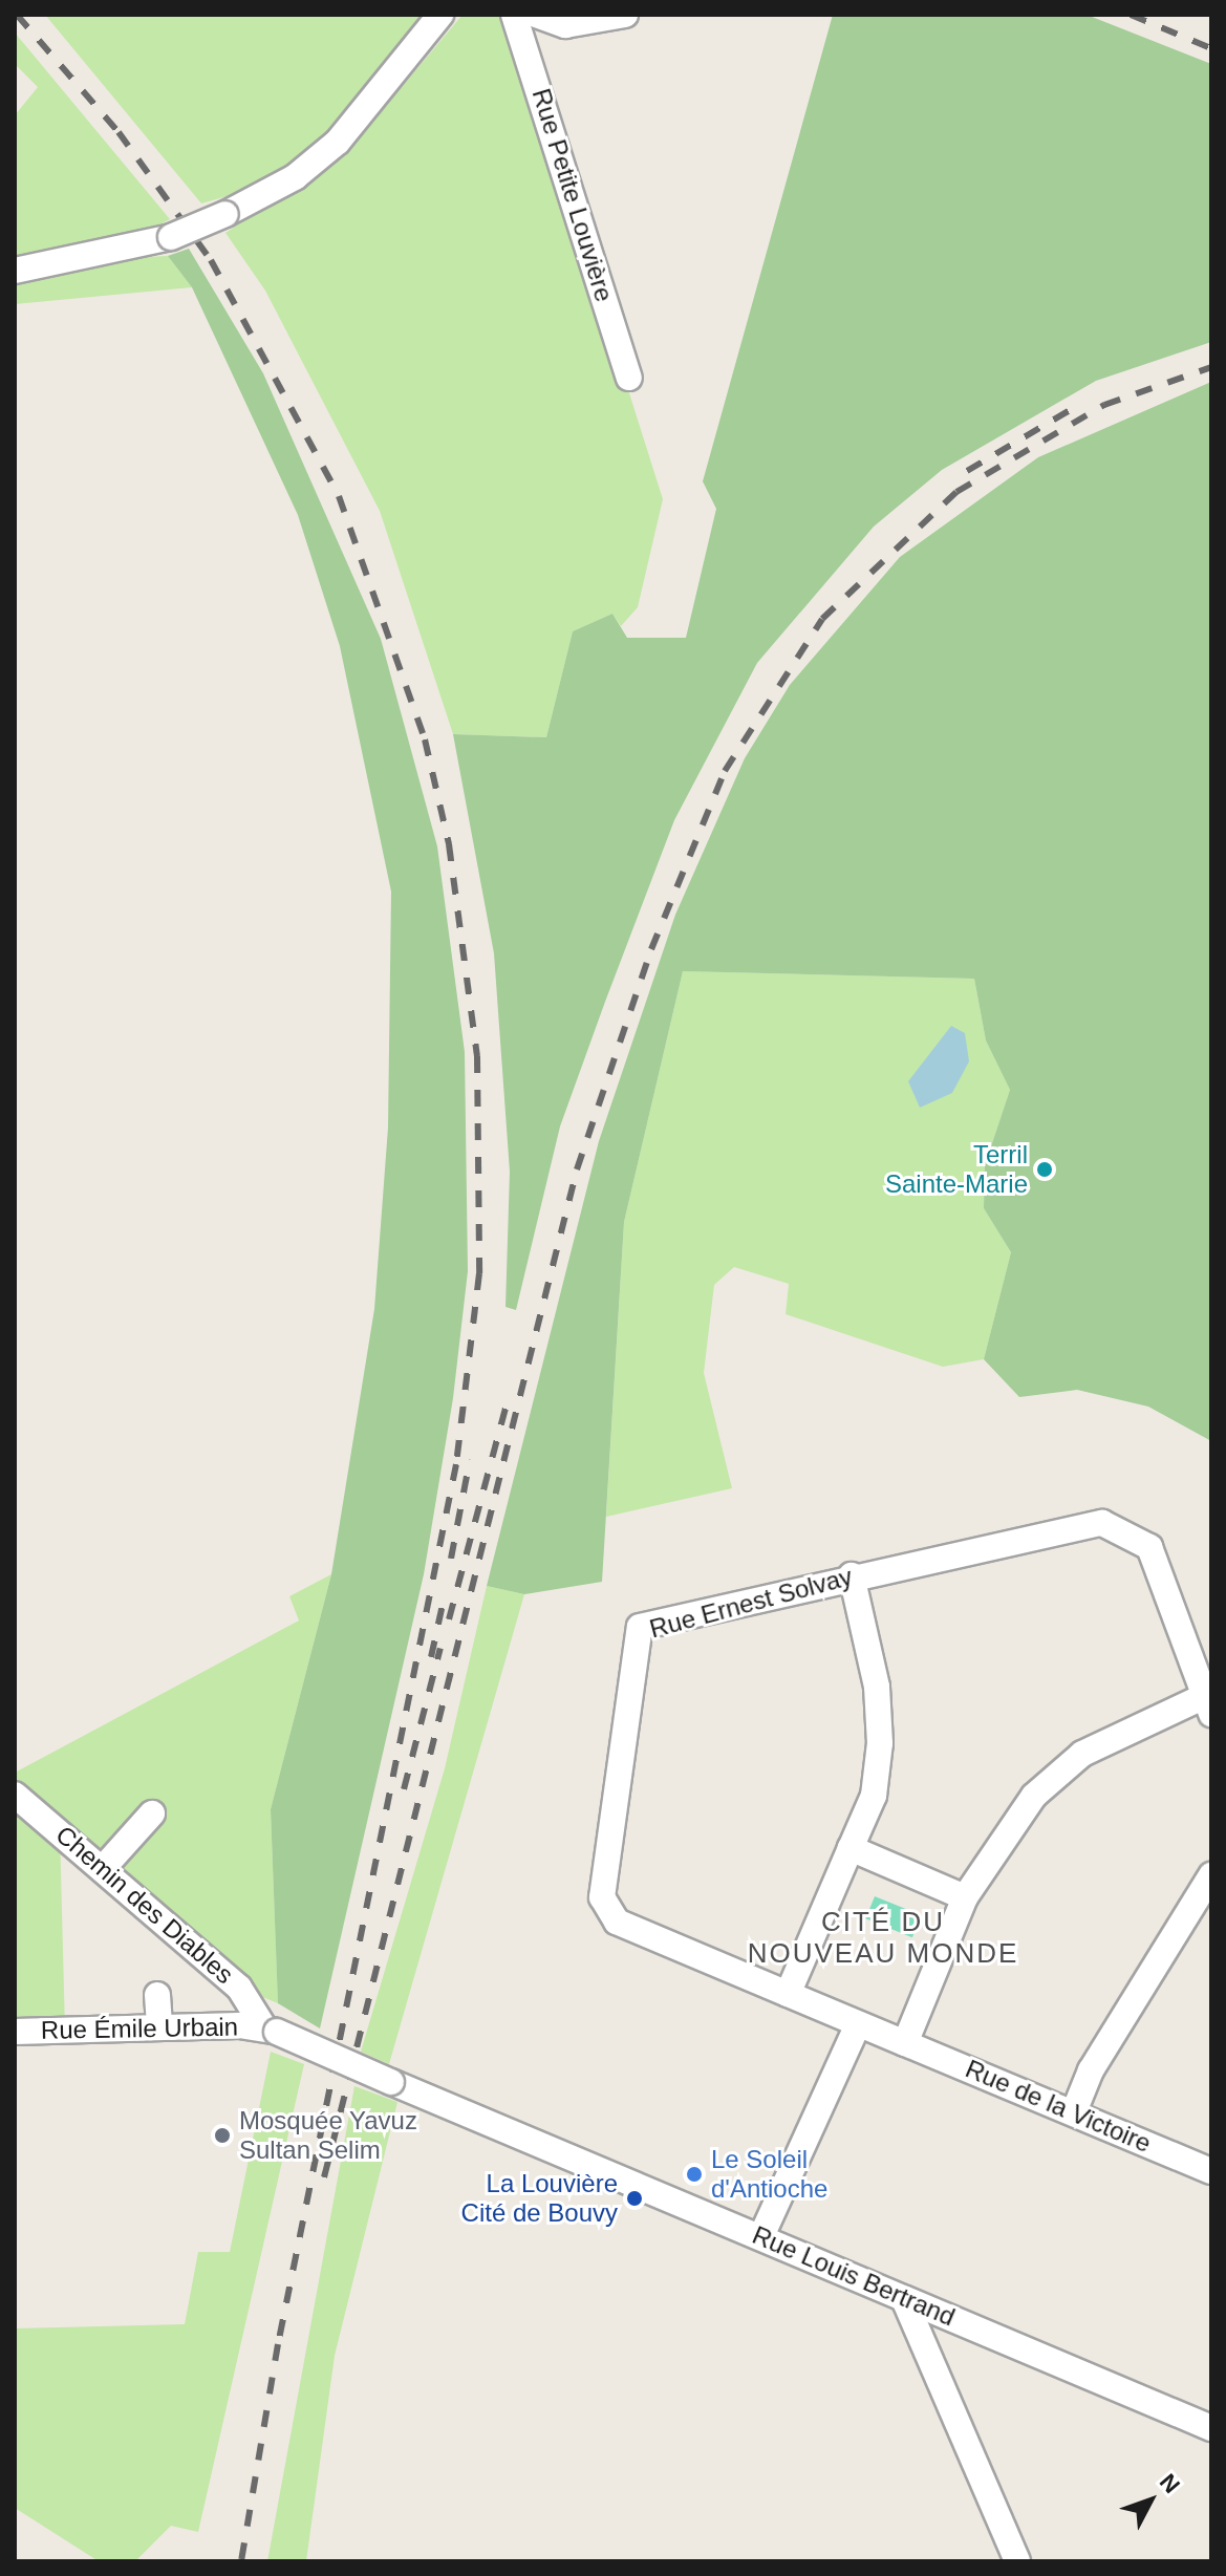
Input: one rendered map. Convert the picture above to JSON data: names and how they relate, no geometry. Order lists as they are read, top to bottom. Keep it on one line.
{"streets":{"street":["Rue Petite Louvière","Rue Ernest Solvay","Chemin des Diables","Rue Émile Urbain","Rue de la Victoire","Rue Louis Bertrand"]},"crossings":[["Rue Ernest Solvay","Rue de la Victoire"],["Chemin des Diables","Rue Émile Urbain"],["Chemin des Diables","Rue Louis Bertrand"],["Rue Émile Urbain","Rue Louis Bertrand"]],"districts":["CITÉ DU NOUVEAU MONDE"],"places":["Terril Sainte-Marie","Mosquée Yavuz Sultan Selim","Le Soleil d'Antioche","La Louvière Cité de Bouvy"],"north":"top right"}
